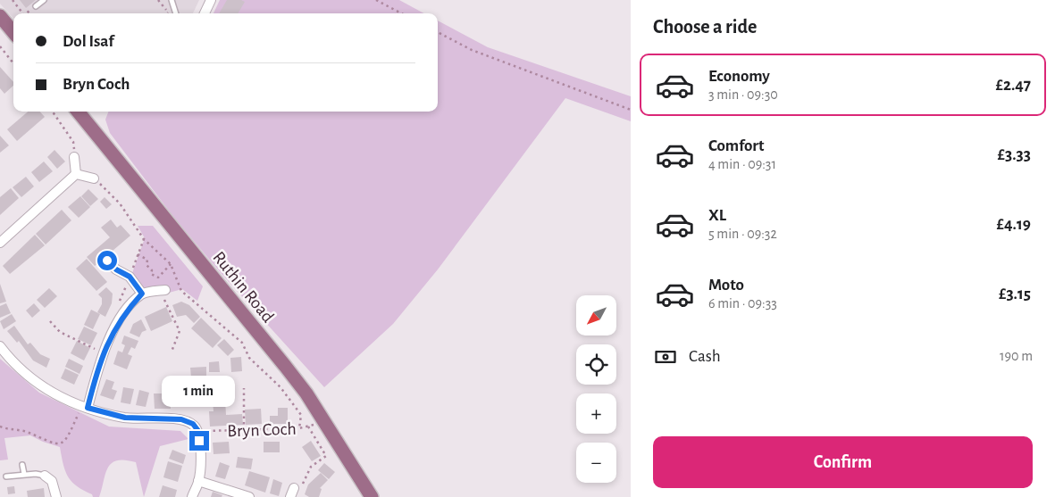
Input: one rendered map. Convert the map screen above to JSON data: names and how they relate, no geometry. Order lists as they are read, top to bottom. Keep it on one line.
{"streets":{"main road":["Ruthin Road"],"path":["Bryn Coch"]},"crossings":[["Ruthin Road","Bryn Coch"]],"north":"bottom left","page":{"heading":"Choose a ride","banner":["Dol Isaf","Bryn Coch"],"list":[{"name":"Economy","note":"3 min · 09:30","value":"£2.47"},{"name":"Comfort","note":"4 min · 09:31","value":"£3.33"},{"name":"XL","note":"5 min · 09:32","value":"£4.19"},{"name":"Moto","note":"6 min · 09:33","value":"£3.15"}],"map_buttons":["+","−"],"pay":["Cash","190 m"],"bubble":"1 min","buttons":"Confirm"}}
